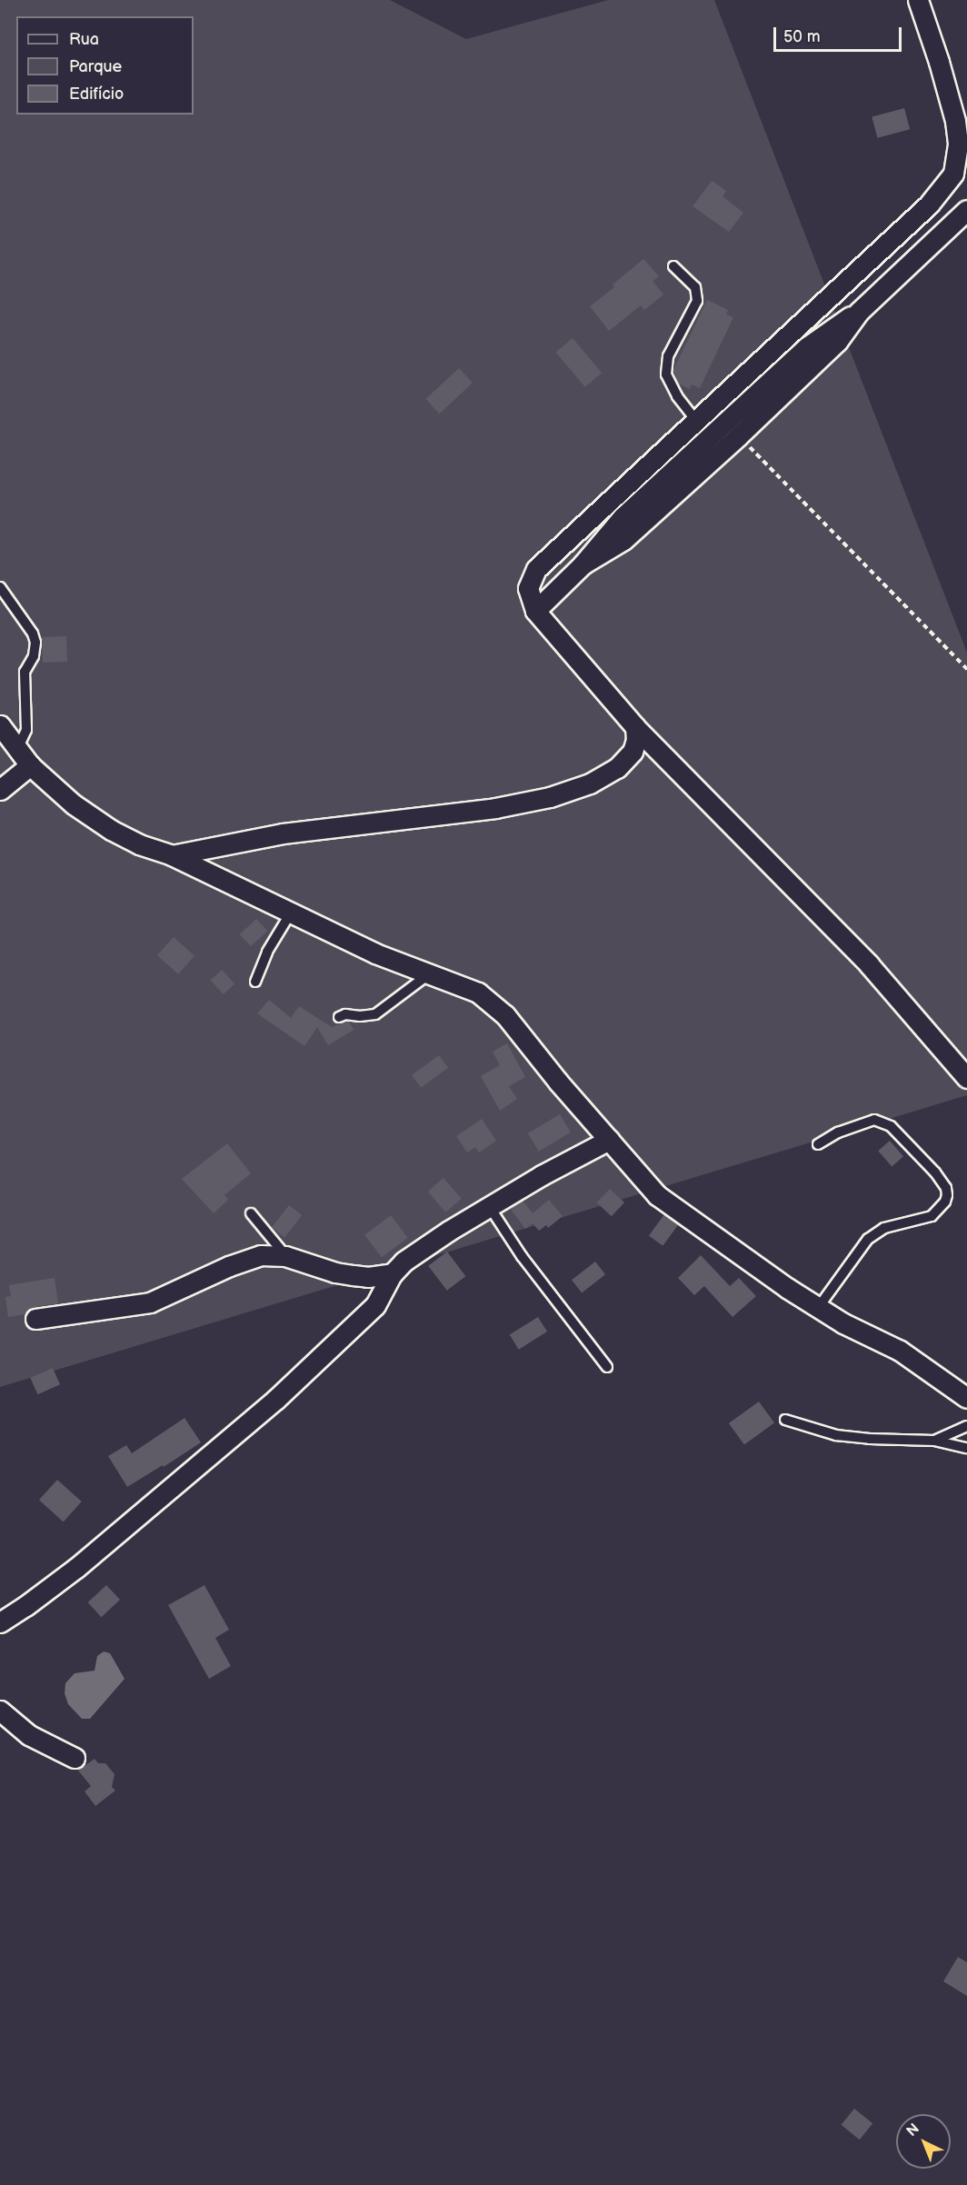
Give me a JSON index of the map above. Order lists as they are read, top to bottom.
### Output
{
  "legend": ["Rua", "Parque", "Edifício"],
  "scale_bar": "50 m",
  "north": "top left"
}
